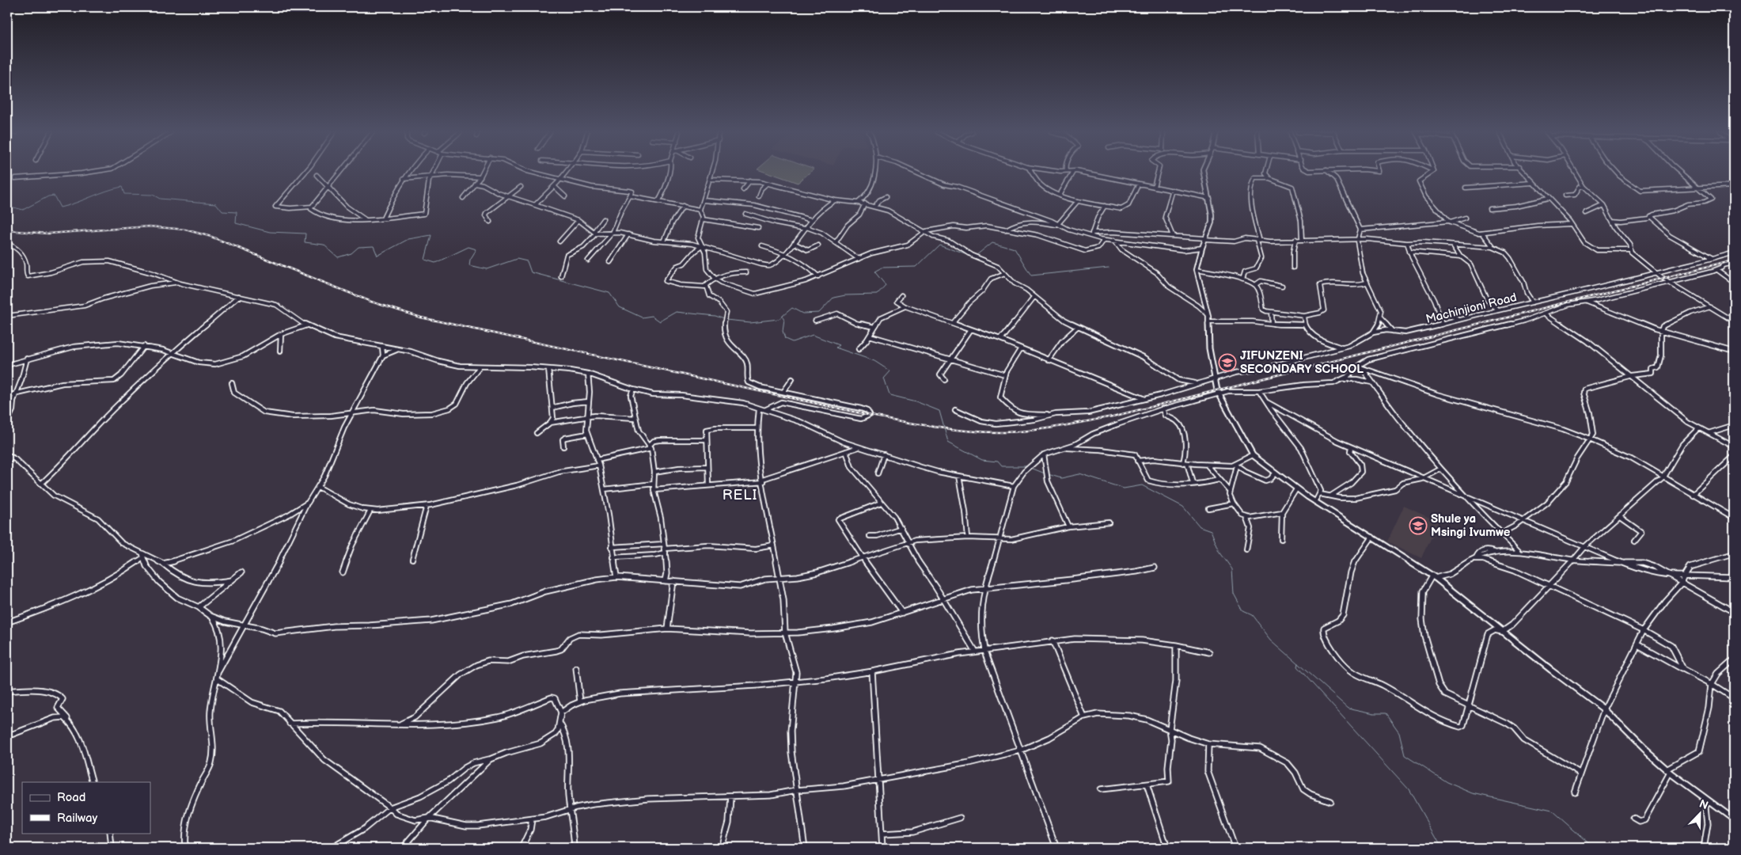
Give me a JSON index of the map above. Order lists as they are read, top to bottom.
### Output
{
  "streets": {
    "street": ["Machinjioni Road"]
  },
  "districts": ["RELI"],
  "places": {
    "school or university": ["JIFUNZENI SECONDARY SCHOOL", "Shule ya Msingi Ivumwe"]
  },
  "legend": ["Road", "Railway"],
  "north": "top right"
}
